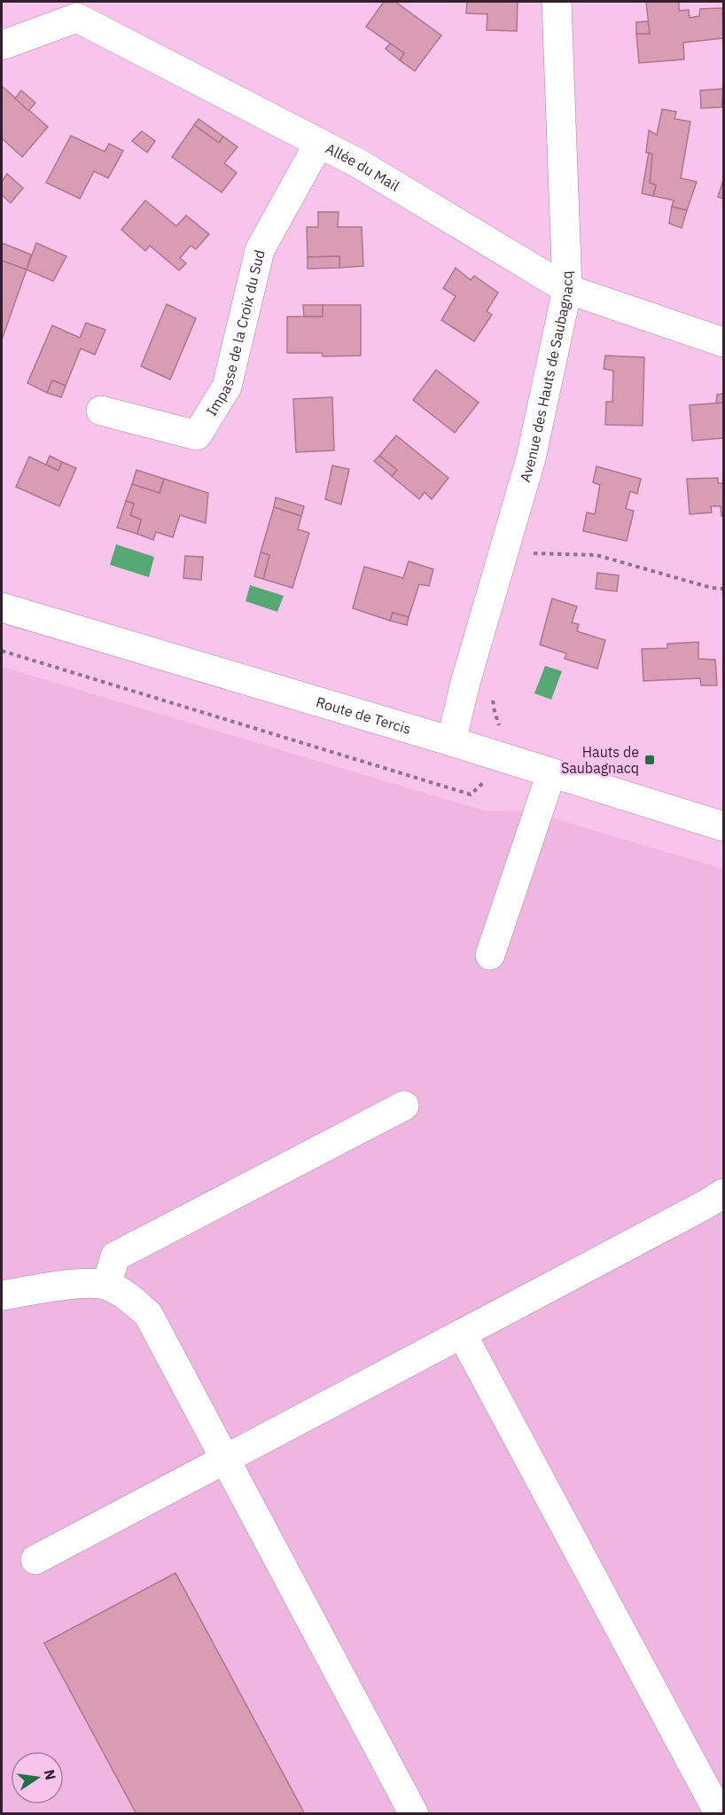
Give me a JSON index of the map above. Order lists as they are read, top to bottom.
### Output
{
  "streets": {
    "street": [
      "Allée du Mail",
      "Impasse de la Croix du Sud",
      "Avenue des Hauts de Saubagnacq",
      "Route de Tercis"
    ]
  },
  "crossings": [
    ["Allée du Mail", "Impasse de la Croix du Sud"],
    ["Allée du Mail", "Avenue des Hauts de Saubagnacq"],
    ["Avenue des Hauts de Saubagnacq", "Route de Tercis"]
  ],
  "places": {
    "transit": ["Hauts de Saubagnacq"]
  },
  "north": "right"
}
